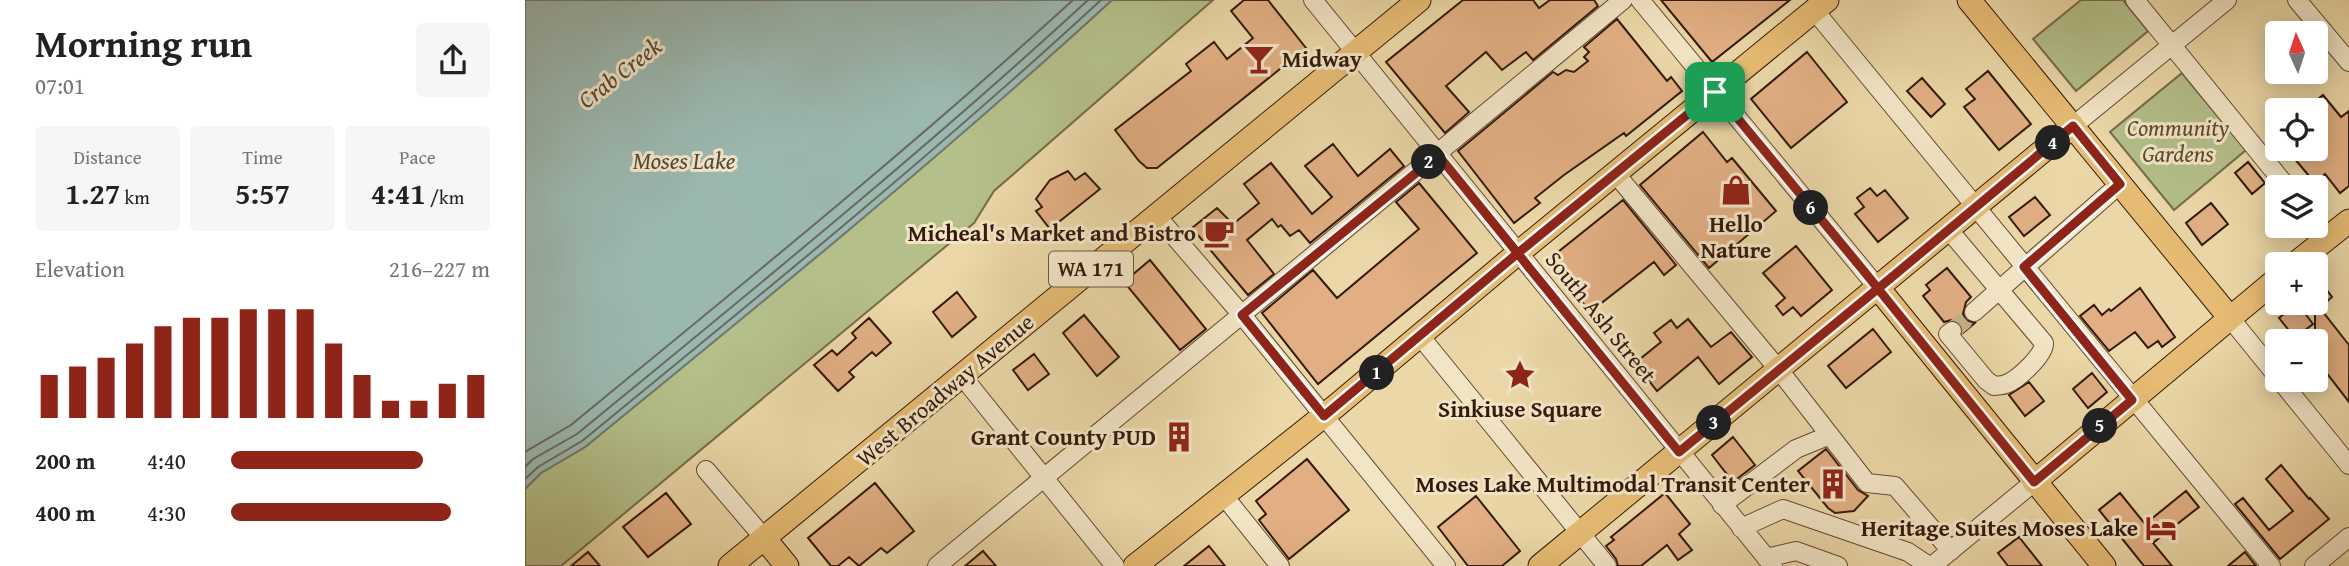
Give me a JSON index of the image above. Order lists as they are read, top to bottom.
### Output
{
  "streets": {
    "main road": ["WA 171", "West Broadway Avenue"],
    "street": ["South Ash Street"]
  },
  "crossings": [
    ["South Ash Street", "West Broadway Avenue"]
  ],
  "water": ["Crab Creek", "Moses Lake"],
  "parks": ["Community Gardens"],
  "places": {
    "bar": ["Midway"],
    "shop": ["Hello Nature"],
    "cafe": ["Micheal's Market and Bistro"],
    "place": ["Sinkiuse Square"],
    "building": ["Grant County PUD", "Moses Lake Multimodal Transit Center"],
    "hotel": ["Heritage Suites Moses Lake"]
  },
  "north": "top",
  "page": {
    "heading": ["Morning run", "07:01"],
    "map_buttons": ["+", "−"],
    "stats": [
      ["Distance", "1.27 km"],
      ["Time", "5:57"],
      ["Pace", "4:41 /km"]
    ],
    "pins": [
      "4",
      "2",
      "6",
      "1",
      "3",
      "5"
    ],
    "chart": ["Elevation", "216–227 m"],
    "list": [
      {
        "name": "200 m",
        "note": "4:40"
      },
      {
        "name": "400 m",
        "note": "4:30"
      }
    ]
  }
}
